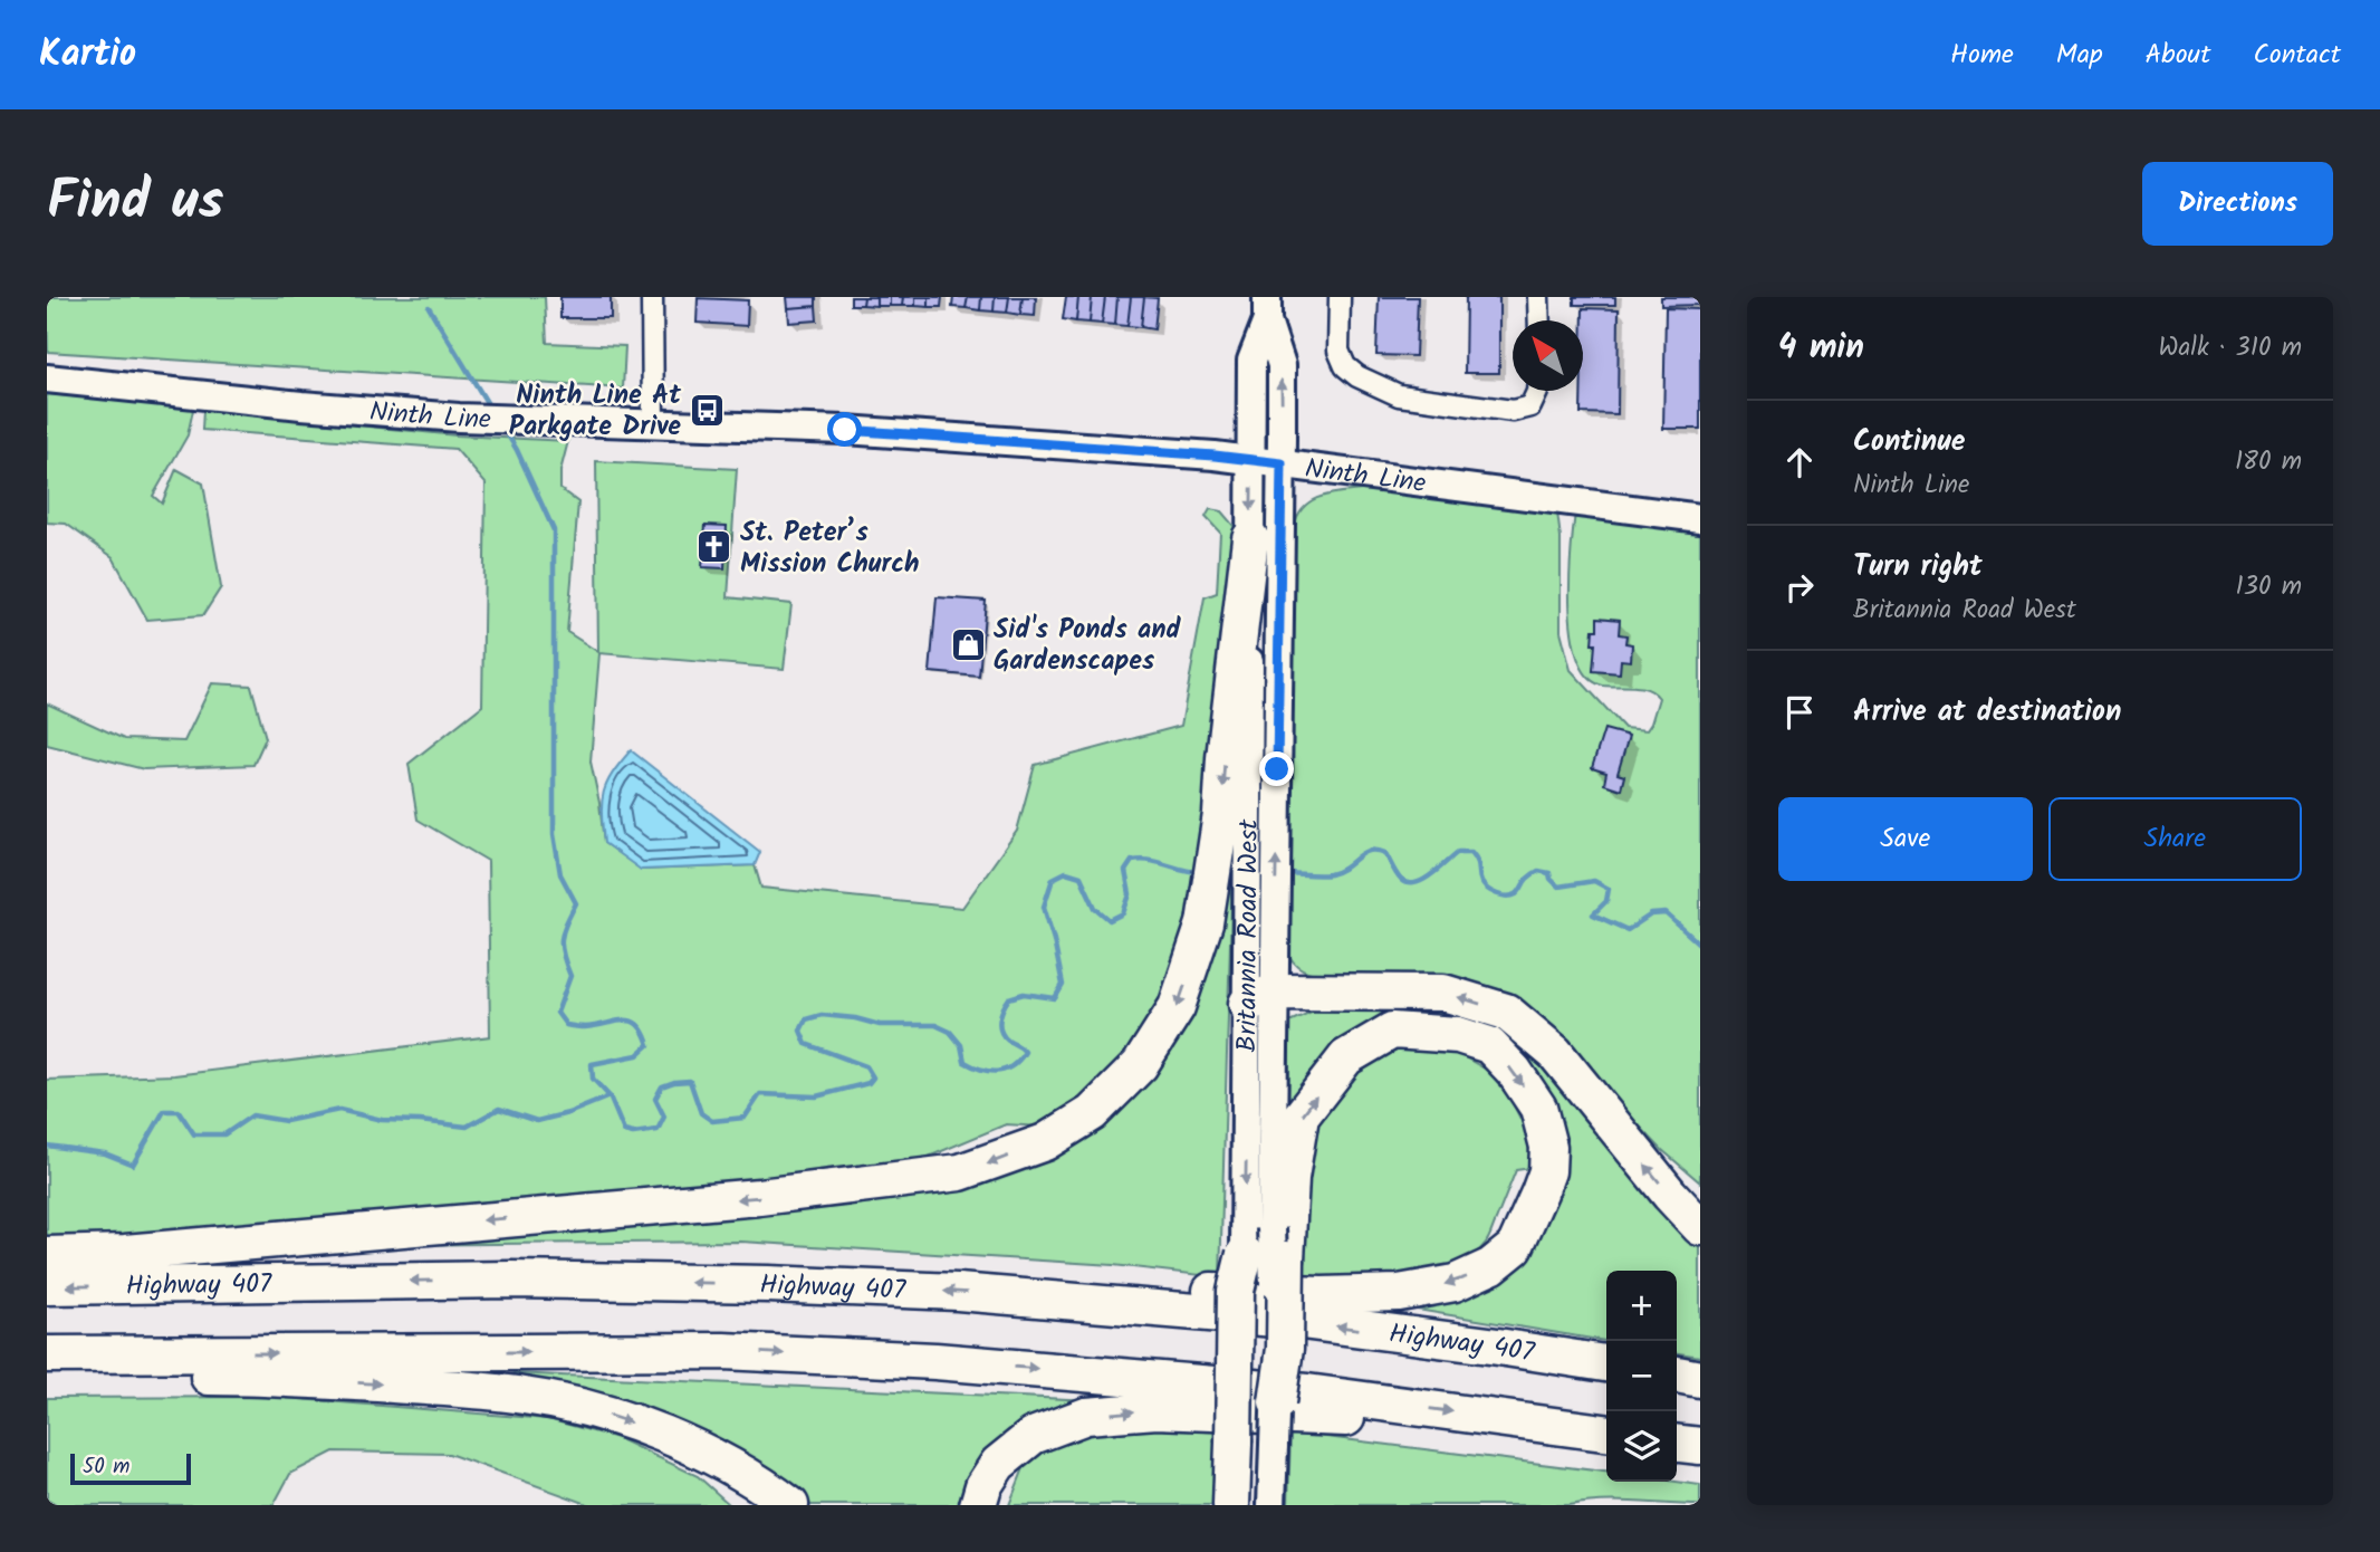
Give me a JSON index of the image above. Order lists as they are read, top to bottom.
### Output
{
  "streets": {
    "highway": ["Highway 407"],
    "main road": ["Ninth Line", "Britannia Road West"]
  },
  "crossings": [
    ["Ninth Line", "Britannia Road West"]
  ],
  "places": {
    "bus stop": ["Ninth Line At Parkgate Drive"],
    "church": ["St. Peter’s Mission Church"],
    "shop": ["Sid's Ponds and Gardenscapes"]
  },
  "scale_bar": "50 m",
  "north": "top left",
  "page": {
    "header": "Kartio",
    "nav": [
      "Home",
      "Map",
      "About",
      "Contact"
    ],
    "title": "Find us",
    "buttons": [
      "Directions",
      ["Save", "Share"]
    ],
    "heading": ["4 min", "Walk · 310 m"],
    "list": [
      ["Continue", "Ninth Line", "180 m"],
      ["Turn right", "Britannia Road West", "130 m"],
      "Arrive at destination"
    ],
    "map_buttons": ["+", "−"],
    "scale": "50 m"
  }
}
